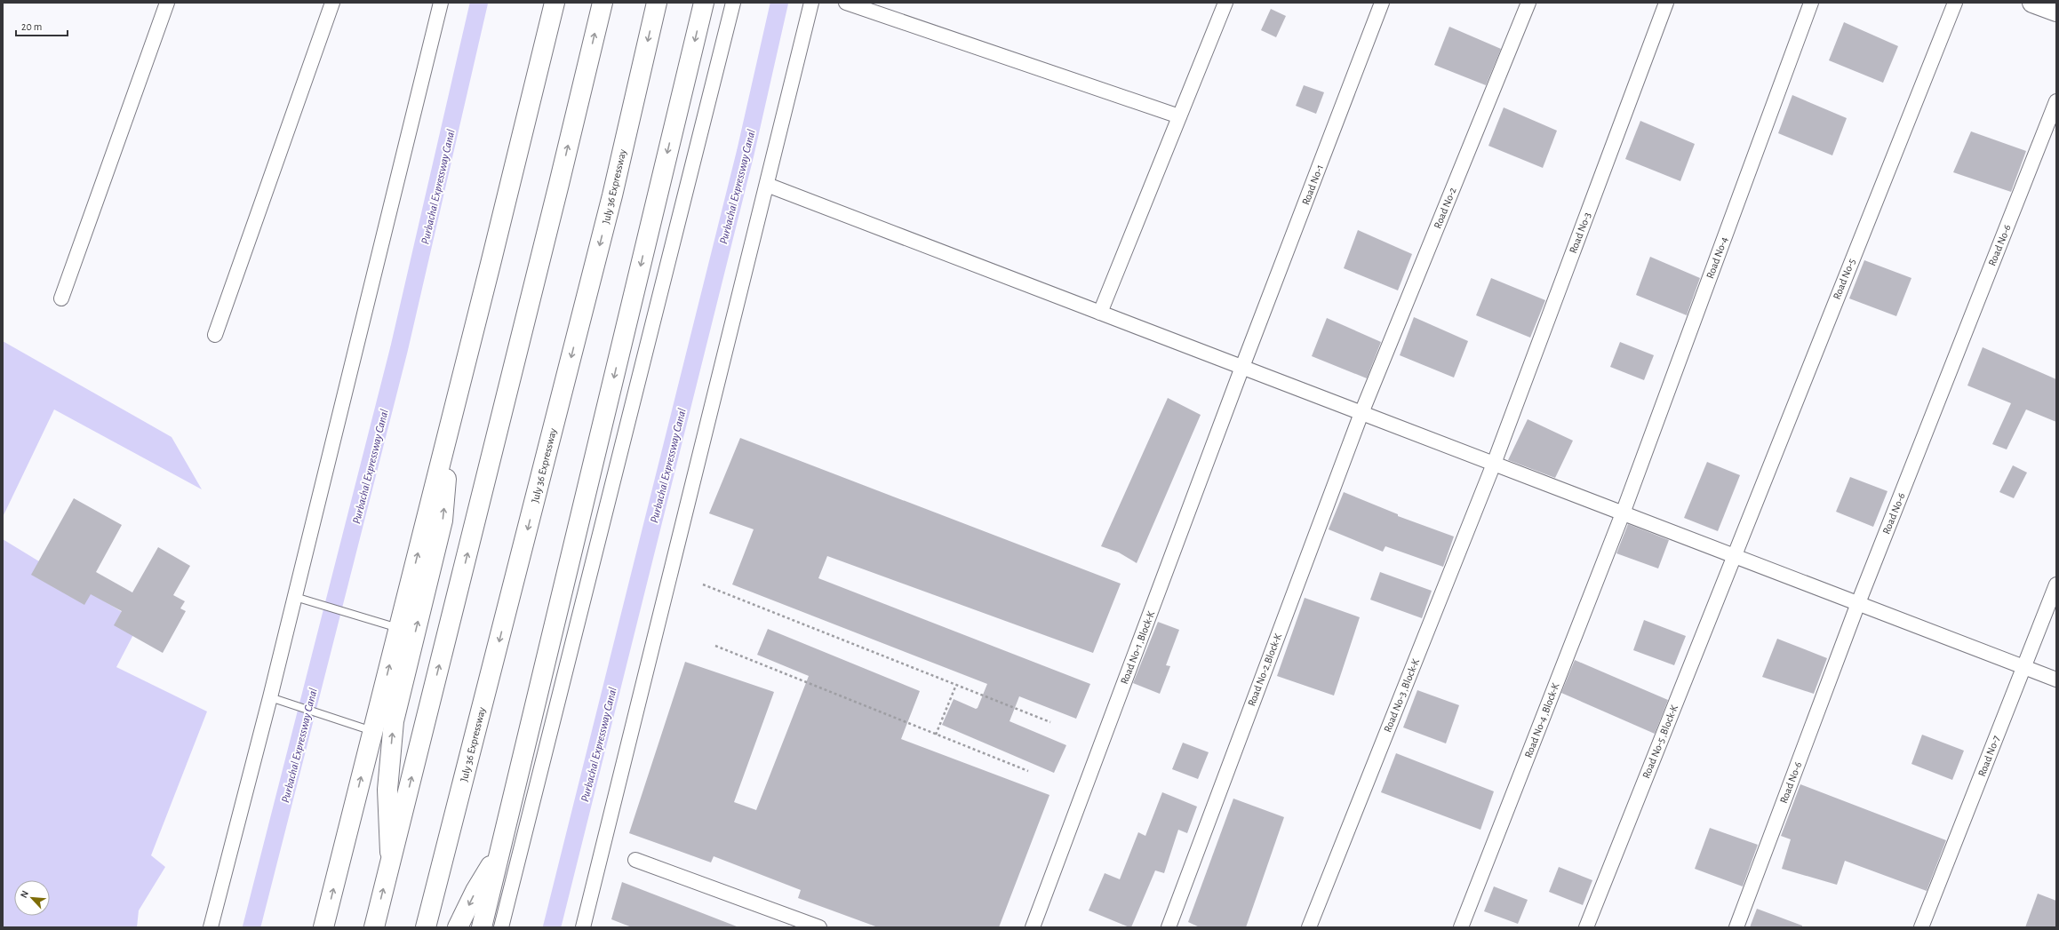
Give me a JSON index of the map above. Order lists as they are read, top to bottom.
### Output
{
  "streets": {
    "main road": ["July 36 Expressway"],
    "street": [
      "Road No-1",
      "Road No-2",
      "Road No-3",
      "Road No-6",
      "Road No-4",
      "Road No-5",
      "Road No-1 ,Block-K",
      "Road No-2,Block-K",
      "Road No-3 ,Block-K",
      "Road No-4 ,Block-K",
      "Road No-5 ,Block-K",
      "Road No-7"
    ]
  },
  "crossings": [
    ["Road No-1", "Road No-1 ,Block-K"],
    ["Road No-2", "Road No-2,Block-K"],
    ["Road No-3", "Road No-3 ,Block-K"],
    ["Road No-4", "Road No-4 ,Block-K"],
    ["Road No-5", "Road No-5 ,Block-K"]
  ],
  "water": ["Purbachal Expressway Canal"],
  "scale_bar": "20 m",
  "north": "top left"
}
